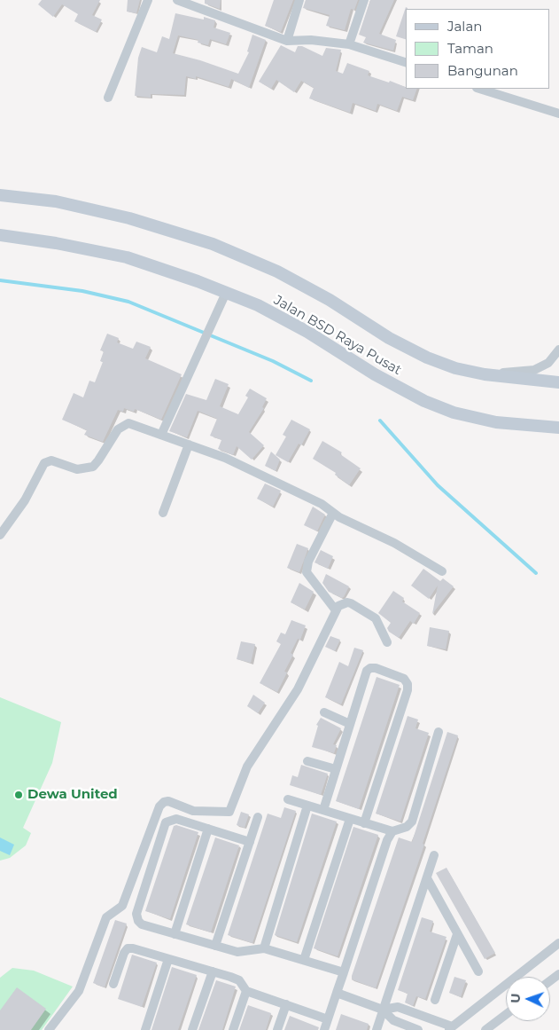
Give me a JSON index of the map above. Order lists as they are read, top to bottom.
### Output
{
  "streets": {
    "main road": ["Jalan BSD Raya Pusat"]
  },
  "places": ["Dewa United"],
  "legend": ["Jalan", "Taman", "Bangunan"],
  "north": "left"
}
